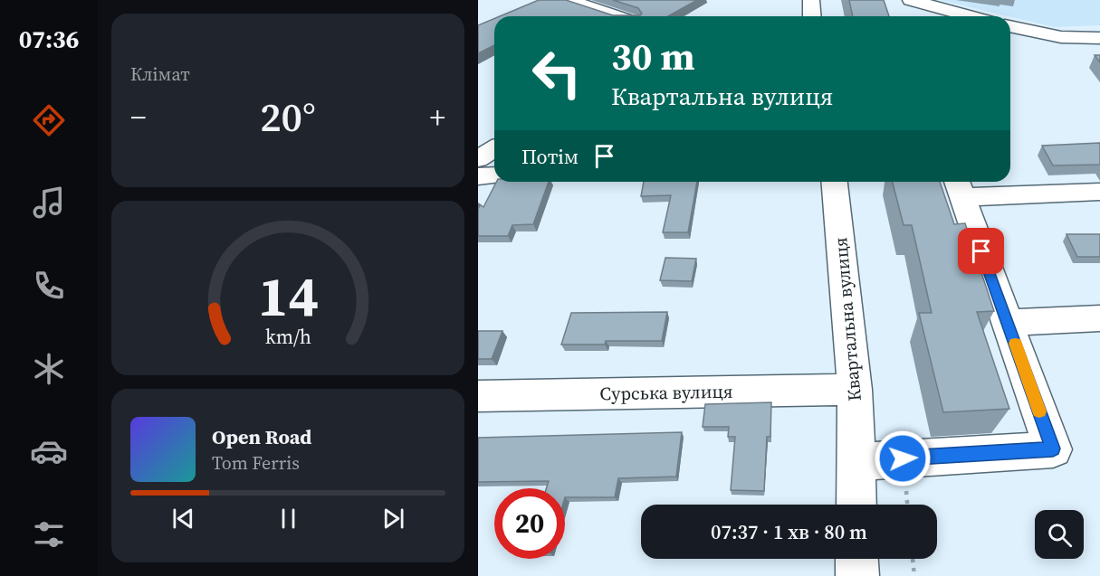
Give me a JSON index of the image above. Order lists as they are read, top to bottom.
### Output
{
  "streets": {
    "street": ["Квартальна вулиця", "Сурська вулиця"]
  },
  "crossings": [
    ["Квартальна вулиця", "Сурська вулиця"]
  ],
  "page": {
    "tabs": "07:36",
    "tile": "Клімат",
    "turn": ["30 m", "Квартальна вулиця"],
    "heat": ["−", "20°", "+"],
    "then": "Потім",
    "song": ["Open Road", "Tom Ferris"],
    "limit": "20",
    "trip": "07:37 · 1 хв · 80 m",
    "gauge": ["14", "km/h"]
  }
}
